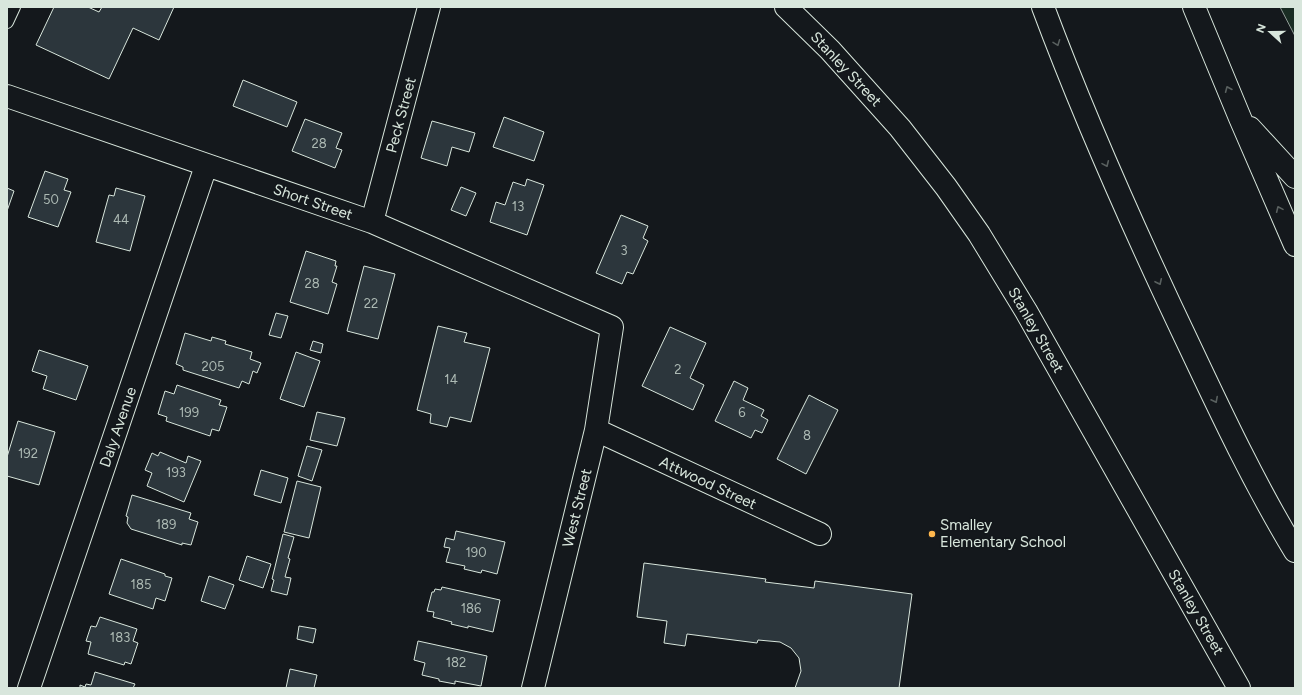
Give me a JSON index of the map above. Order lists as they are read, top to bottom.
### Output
{
  "streets": {
    "main road": [
      "Stanley Street",
      "Peck Street",
      "Short Street",
      "Daly Avenue",
      "Attwood Street",
      "West Street"
    ]
  },
  "crossings": [
    ["Peck Street", "Short Street"],
    ["Short Street", "Daly Avenue"],
    ["Short Street", "West Street"],
    ["Attwood Street", "West Street"]
  ],
  "places": ["Smalley Elementary School"],
  "house_numbers": [
    "28",
    "50",
    "13",
    "44",
    "3",
    "28",
    "22",
    "205",
    "2",
    "14",
    "199",
    "6",
    "8",
    "192",
    "193",
    "189",
    "190",
    "185",
    "186",
    "183",
    "182"
  ],
  "north": "left"
}
